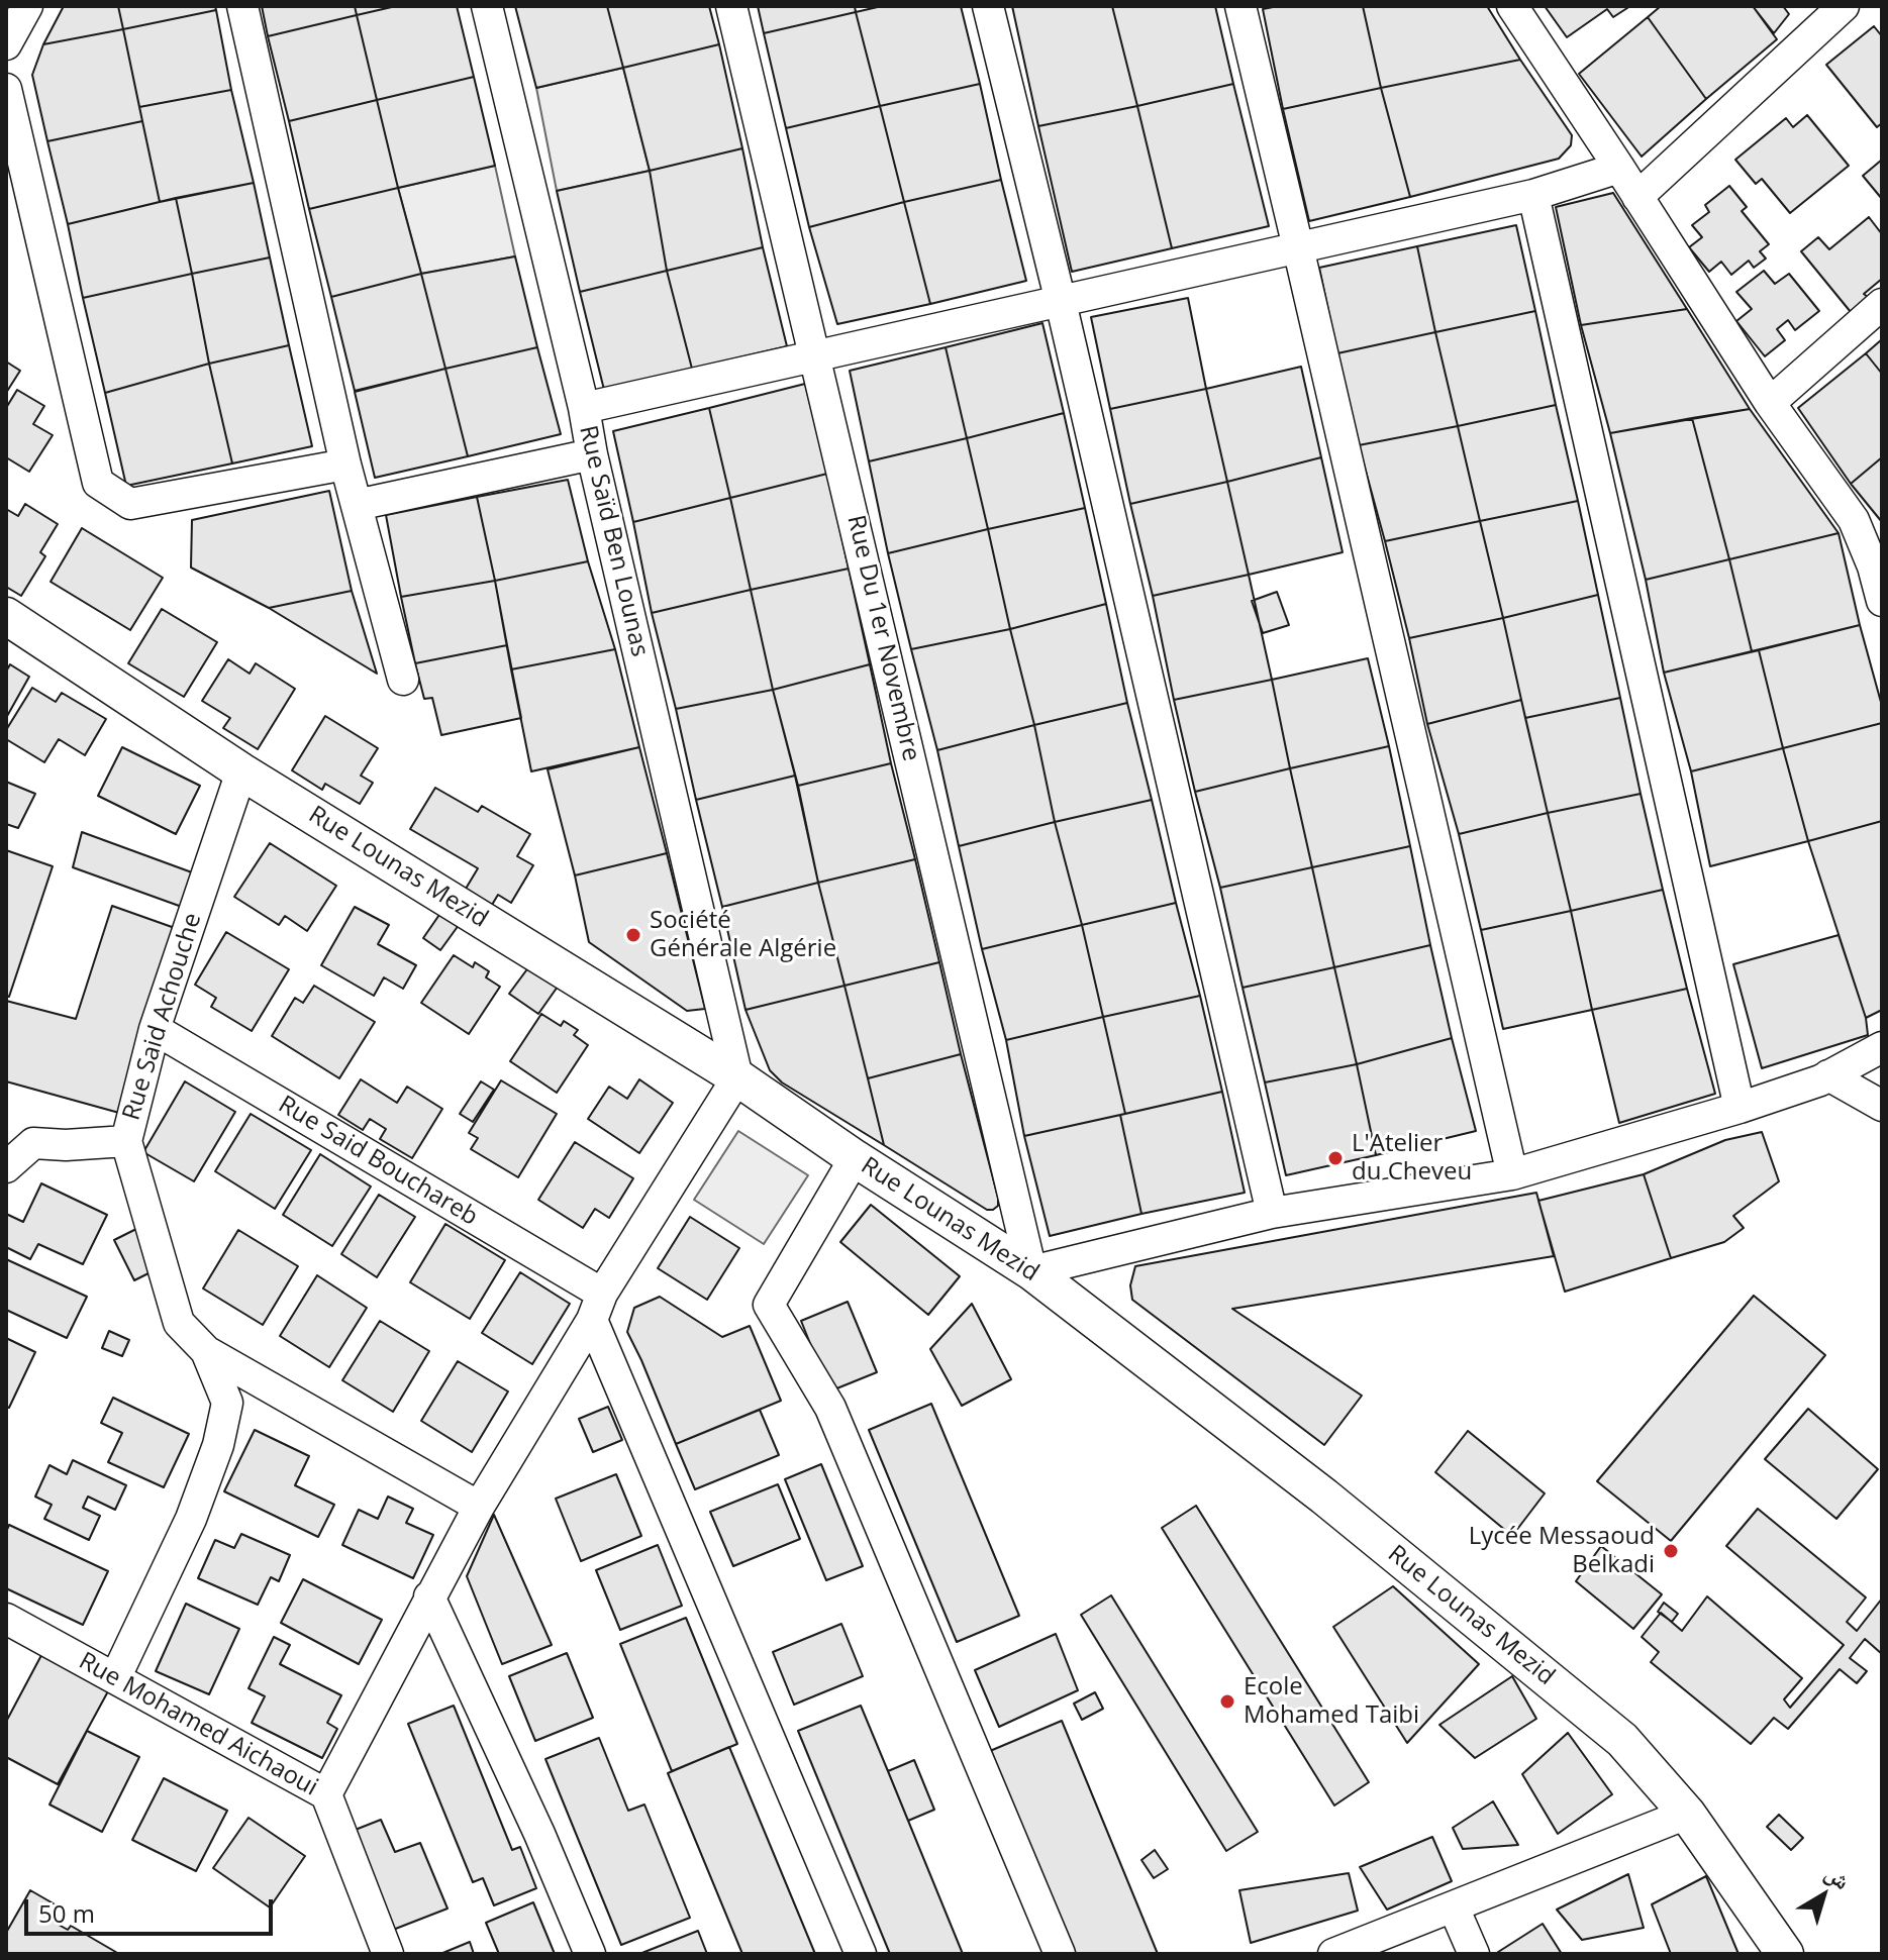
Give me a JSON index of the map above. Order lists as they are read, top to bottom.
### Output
{
  "streets": {
    "street": [
      "Rue Saïd Ben Lounas",
      "Rue Du 1er Novembre",
      "Rue Lounas Mezid",
      "Rue Said Achouche",
      "Rue Said Bouchareb",
      "Rue Mohamed Aichaoui"
    ]
  },
  "crossings": [
    ["Rue Saïd Ben Lounas", "Rue Lounas Mezid"],
    ["Rue Du 1er Novembre", "Rue Lounas Mezid"],
    ["Rue Lounas Mezid", "Rue Said Achouche"],
    ["Rue Said Achouche", "Rue Said Bouchareb"]
  ],
  "places": [
    "Société Générale Algérie",
    "L'Atelier du Cheveu",
    "Lycée Messaoud Belkadi",
    "Ecole Mohamed Taibi"
  ],
  "scale_bar": "50 m",
  "north": "top right"
}
